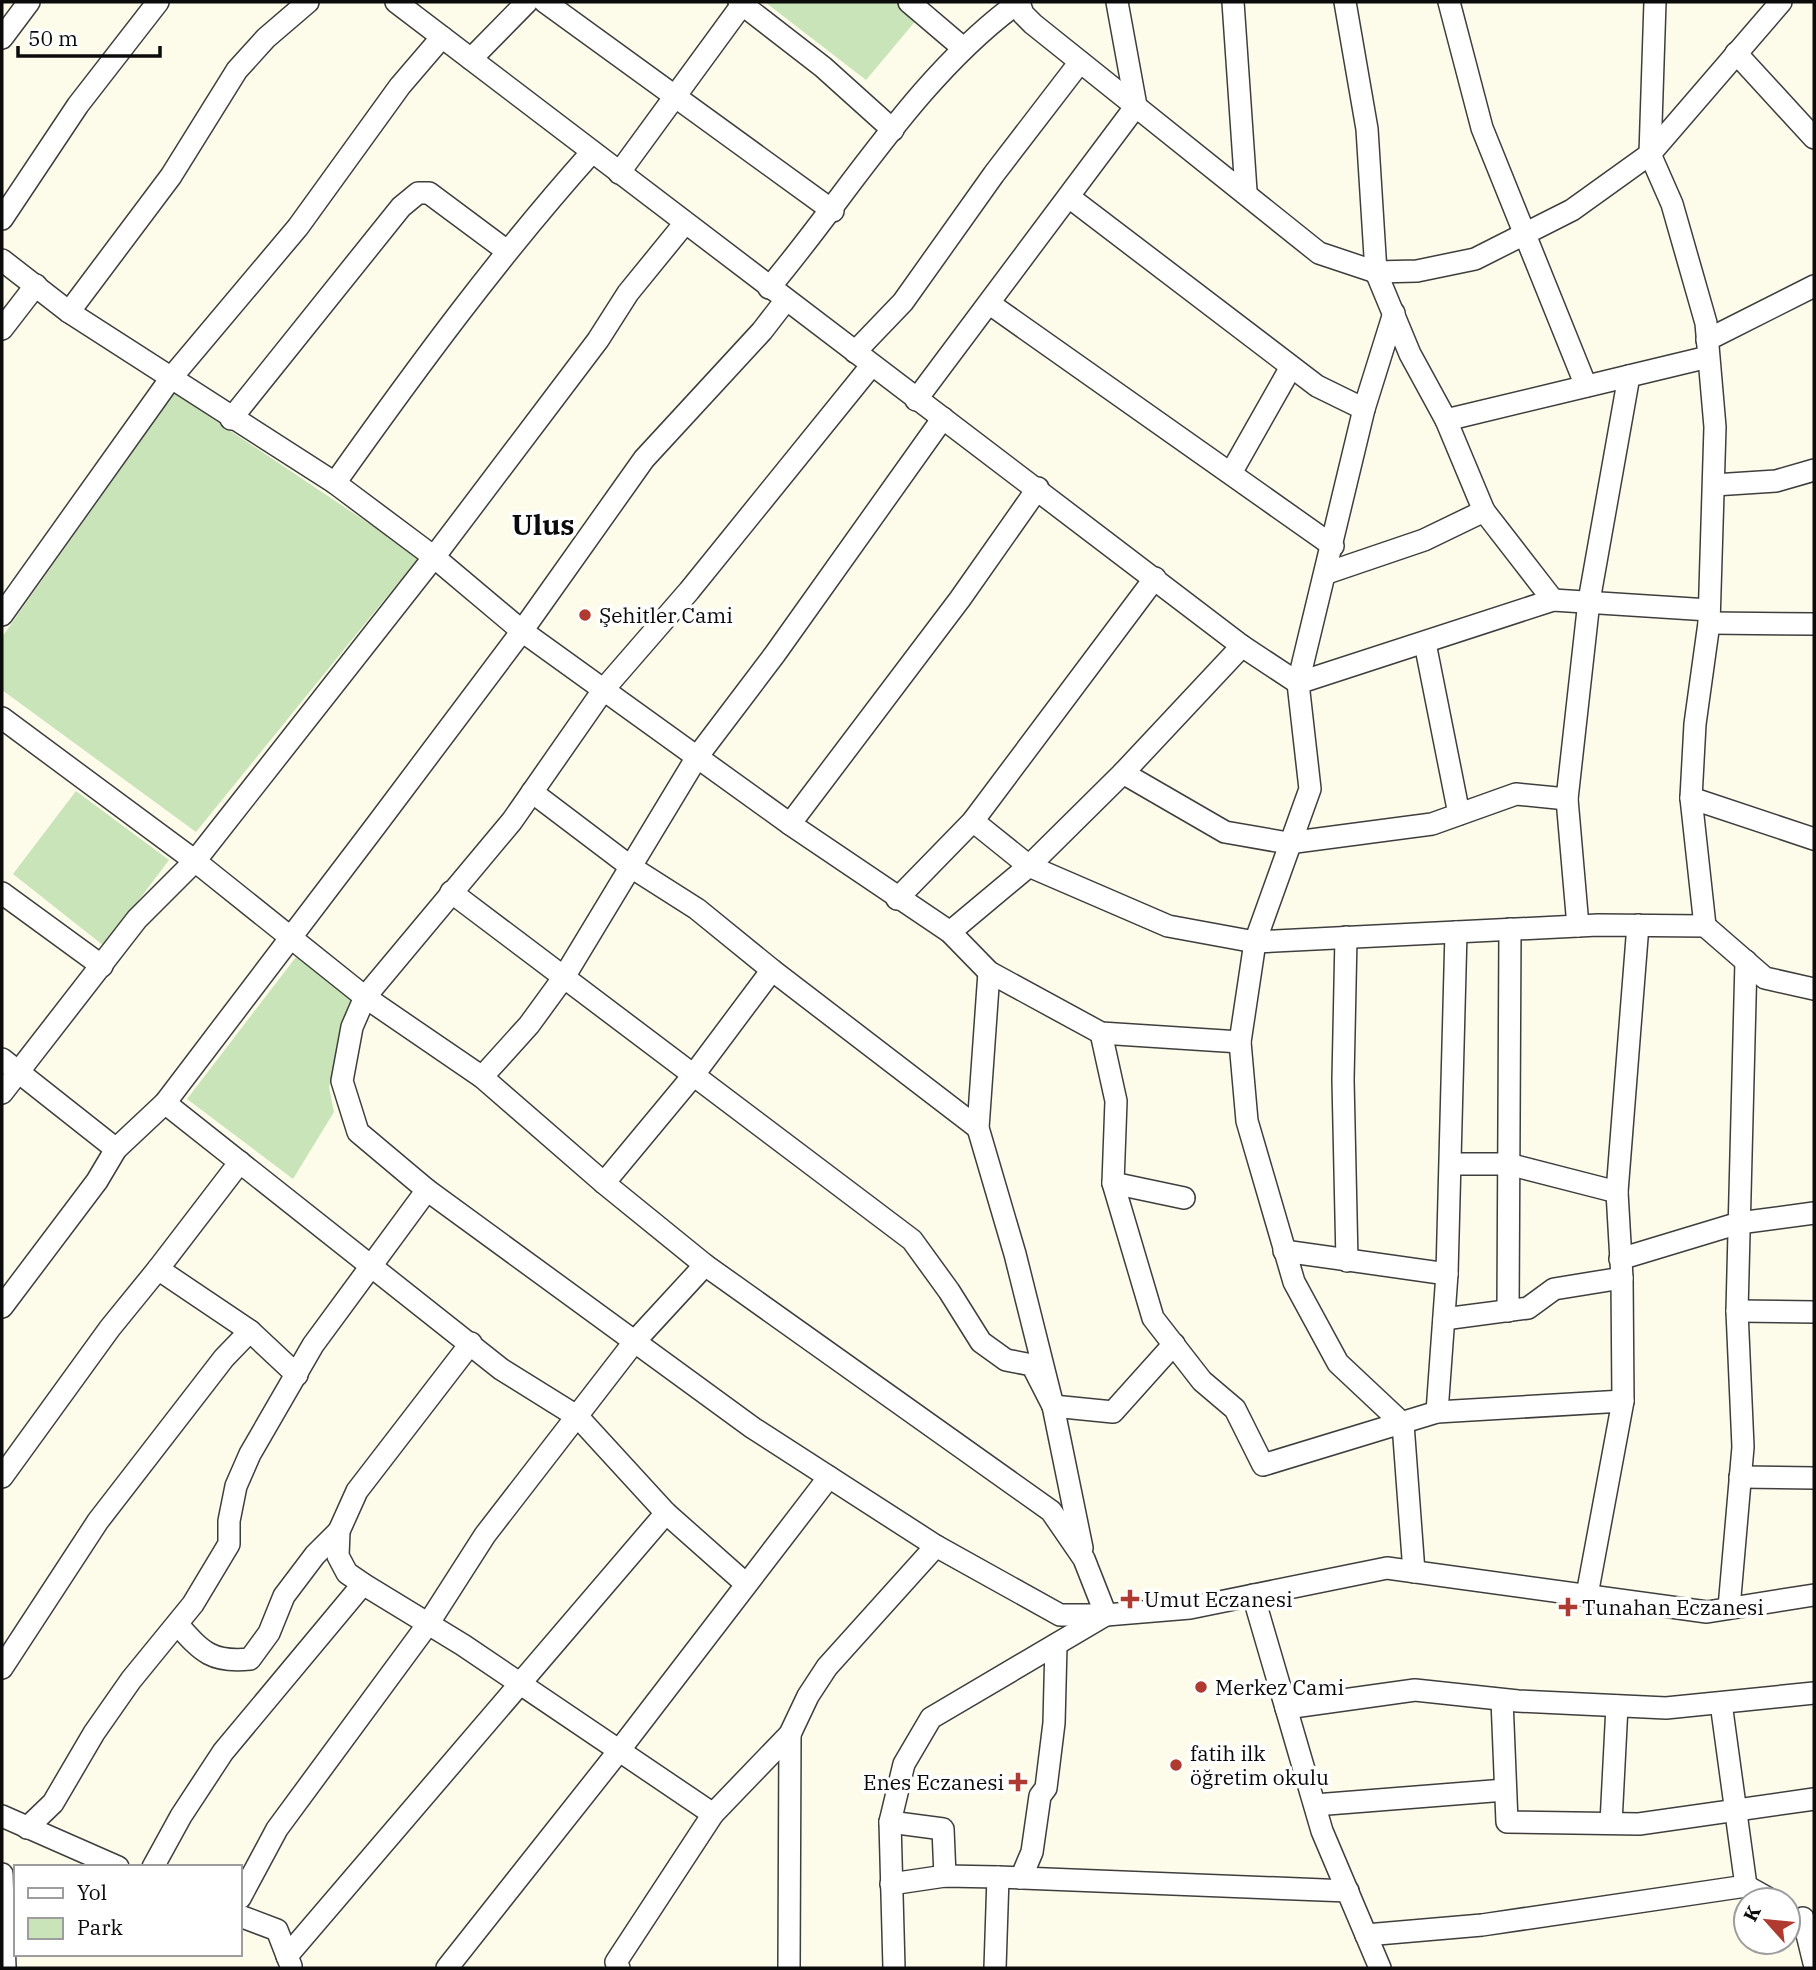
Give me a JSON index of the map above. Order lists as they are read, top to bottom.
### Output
{
  "districts": ["Ulus"],
  "places": {
    "other": ["Şehitler Cami", "Merkez Cami", "fatih ilk öğretim okulu"],
    "health": ["Umut Eczanesi", "Tunahan Eczanesi", "Enes Eczanesi"]
  },
  "legend": ["Yol", "Park"],
  "scale_bar": "50 m",
  "north": "top left"
}
